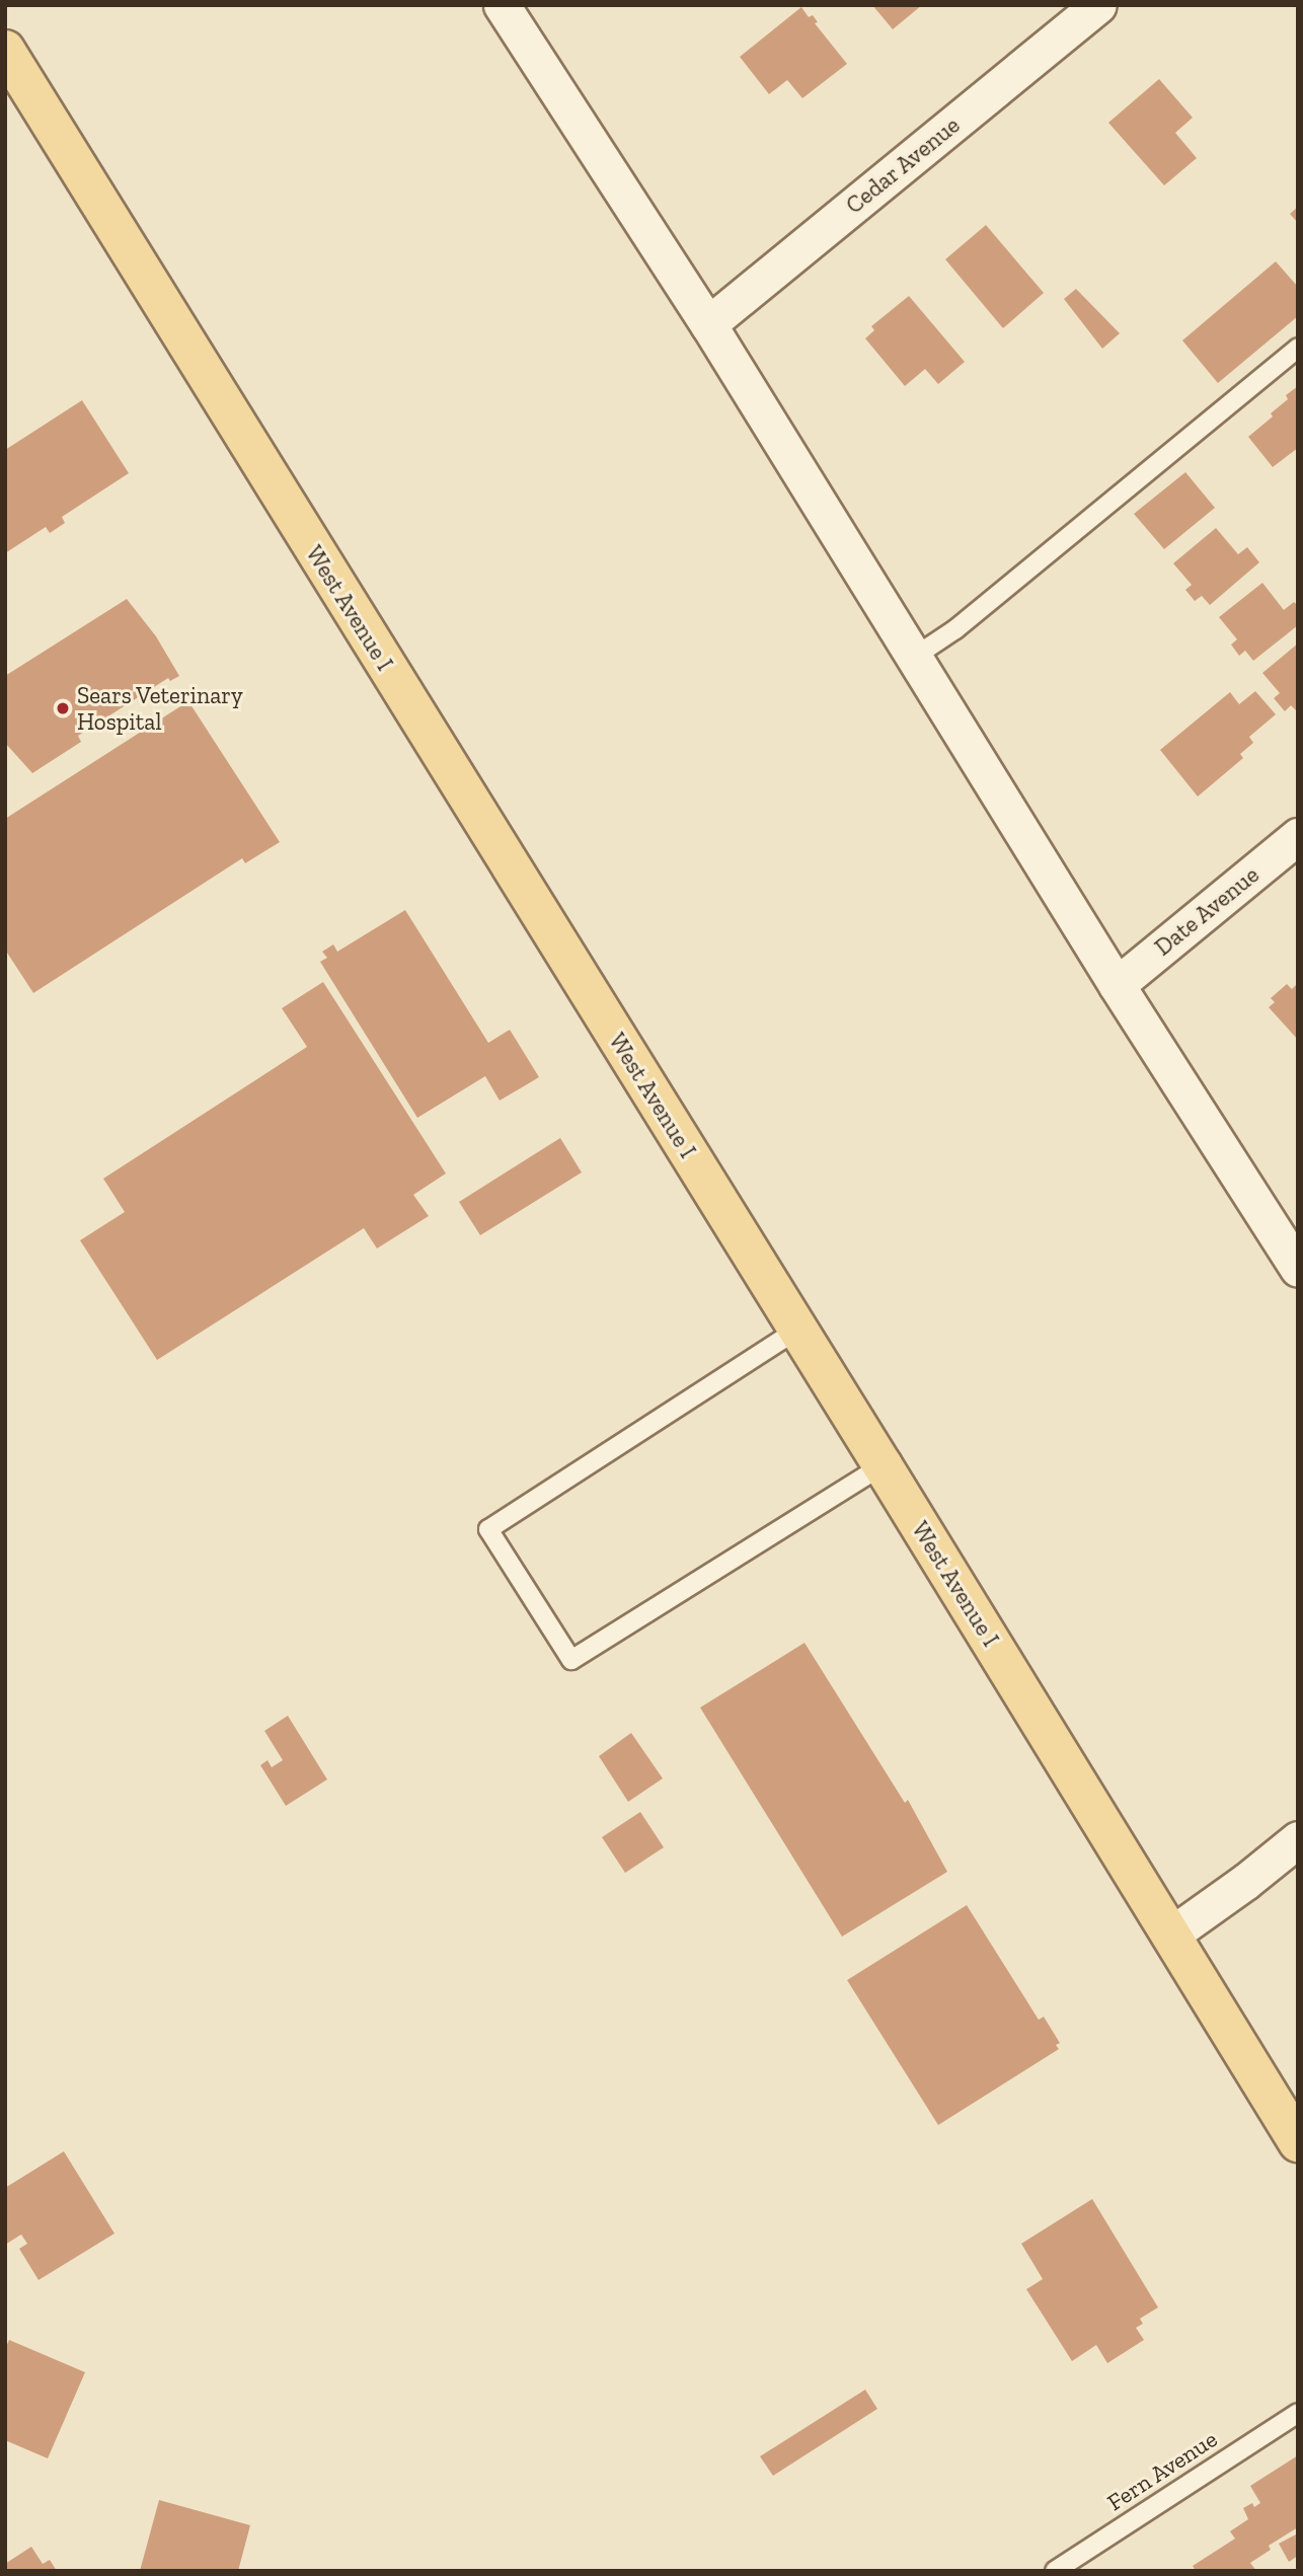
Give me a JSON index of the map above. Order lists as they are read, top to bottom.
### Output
{
  "streets": {
    "main road": ["West Avenue I"],
    "street": ["Cedar Avenue", "Date Avenue"],
    "lane": ["Fern Avenue"]
  },
  "places": ["Sears Veterinary Hospital"]
}
